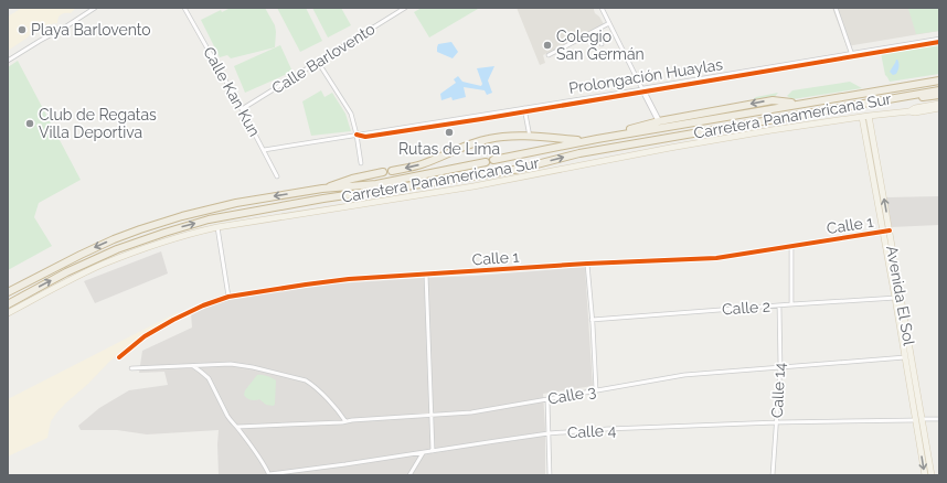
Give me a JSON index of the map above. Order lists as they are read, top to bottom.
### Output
{
  "streets": {
    "highway": ["Carretera Panamericana Sur"],
    "main road": ["Avenida El Sol"],
    "street": [
      "Calle Barlovento",
      "Prolongación Huaylas",
      "Calle Kan Kun",
      "Calle 1",
      "Calle 2",
      "Calle 14",
      "Calle 3",
      "Calle 4"
    ]
  },
  "crossings": [
    ["Calle Barlovento", "Calle Kan Kun"],
    ["Prolongación Huaylas", "Calle Kan Kun"],
    ["Calle 1", "Avenida El Sol"],
    ["Avenida El Sol", "Calle 2"],
    ["Avenida El Sol", "Calle 3"],
    ["Avenida El Sol", "Calle 4"],
    ["Calle 2", "Calle 14"],
    ["Calle 14", "Calle 3"],
    ["Calle 14", "Calle 4"]
  ],
  "places": [
    "Playa Barlovento",
    "Colegio San Germán",
    "Club de Regatas Villa Deportiva",
    "Rutas de Lima"
  ]
}
